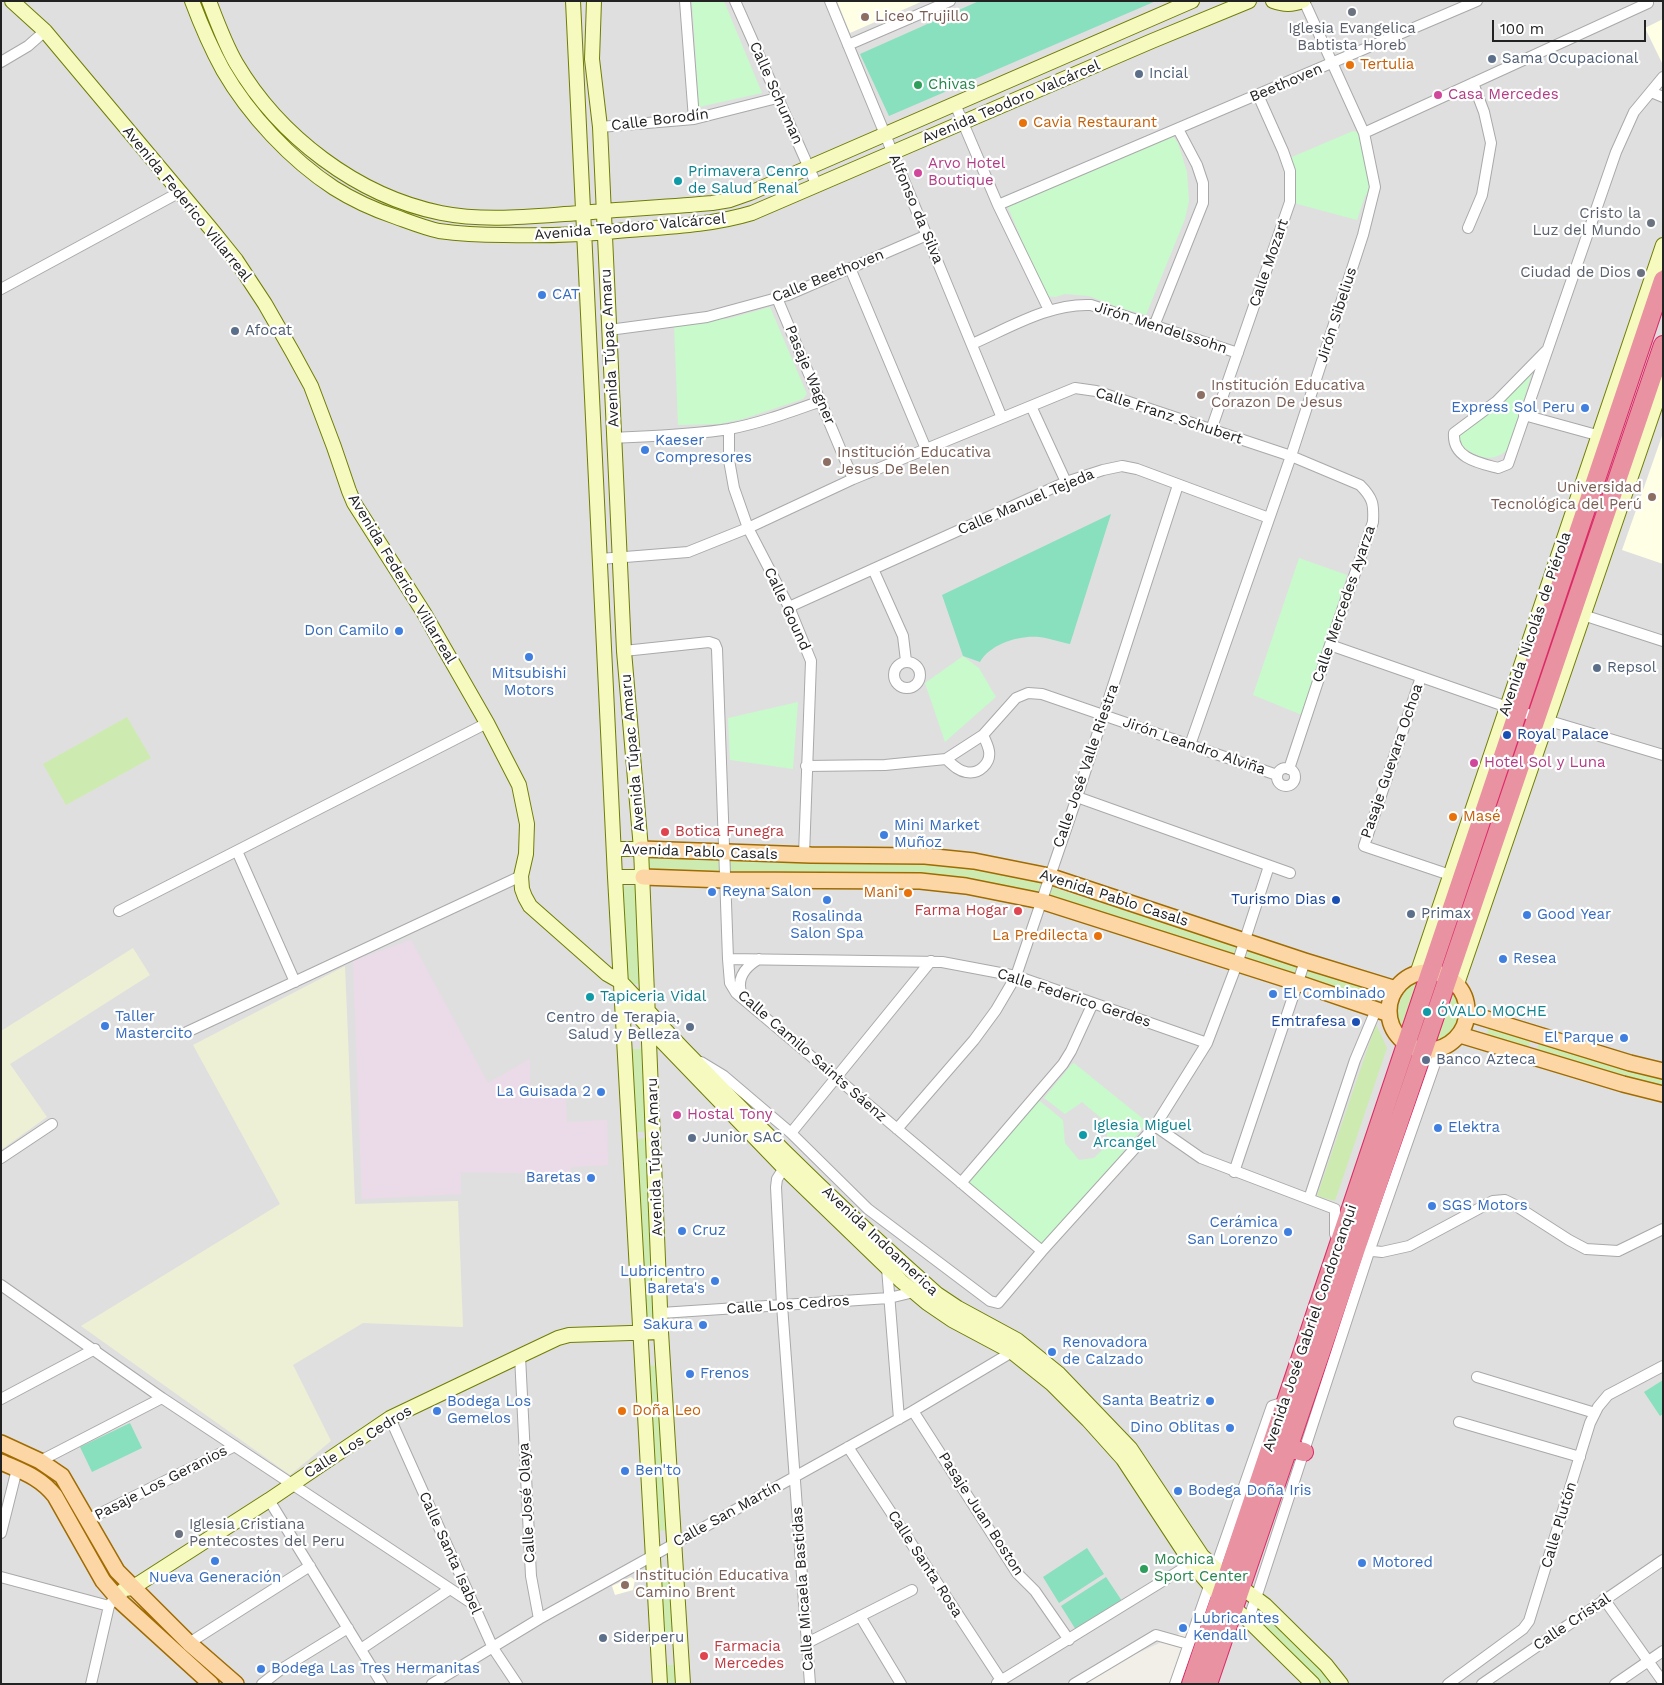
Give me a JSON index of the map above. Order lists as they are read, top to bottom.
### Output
{
  "streets": {
    "highway": ["Avenida Nicolás de Piérola", "Avenida José Gabriel Condorcanqui"],
    "main road": [
      "Avenida Teodoro Valcárcel",
      "Avenida Federico Villarreal",
      "Avenida Túpac Amaru",
      "Avenida Pablo Casals",
      "Avenida Indoamerica",
      "Calle Los Cedros"
    ],
    "street": [
      "Beethoven",
      "Calle Schuman",
      "Calle Borodín",
      "Alfonso da Silva",
      "Calle Mozart",
      "Calle Beethoven",
      "Jirón Sibelius",
      "Jirón Mendelssohn",
      "Pasaje Wagner",
      "Calle Franz Schubert",
      "Calle Manuel Tejeda",
      "Calle Mercedes Ayarza",
      "Calle Gound",
      "Jirón Leandro Alviña",
      "Pasaje Guevara Ochoa",
      "Calle José Valle Riestra",
      "Calle Federico Gerdes",
      "Calle Camilo Saints Sáenz",
      "Pasaje Los Geranios",
      "Calle José Olaya",
      "Calle San Martín",
      "Pasaje Juan Boston",
      "Calle Plutón",
      "Calle Santa Isabel",
      "Calle Santa Rosa",
      "Calle Micaela Bastidas",
      "Calle Cristal"
    ]
  },
  "crossings": [
    ["Beethoven", "Calle Mozart"],
    ["Beethoven", "Jirón Sibelius"],
    ["Calle Schuman", "Avenida Teodoro Valcárcel"],
    ["Calle Schuman", "Calle Borodín"],
    ["Avenida Teodoro Valcárcel", "Alfonso da Silva"],
    ["Avenida Teodoro Valcárcel", "Avenida Túpac Amaru"],
    ["Calle Borodín", "Avenida Túpac Amaru"],
    ["Avenida Federico Villarreal", "Avenida Túpac Amaru"],
    ["Avenida Federico Villarreal", "Avenida Indoamerica"],
    ["Alfonso da Silva", "Calle Beethoven"],
    ["Alfonso da Silva", "Jirón Mendelssohn"],
    ["Alfonso da Silva", "Calle Franz Schubert"],
    ["Calle Mozart", "Jirón Mendelssohn"],
    ["Calle Mozart", "Calle Franz Schubert"],
    ["Calle Beethoven", "Avenida Túpac Amaru"],
    ["Calle Beethoven", "Pasaje Wagner"],
    ["Jirón Sibelius", "Calle Franz Schubert"],
    ["Jirón Sibelius", "Calle Manuel Tejeda"],
    ["Jirón Sibelius", "Calle Mercedes Ayarza"],
    ["Jirón Sibelius", "Jirón Leandro Alviña"],
    ["Avenida Túpac Amaru", "Calle Franz Schubert"],
    ["Avenida Túpac Amaru", "Avenida Pablo Casals"],
    ["Avenida Túpac Amaru", "Calle Camilo Saints Sáenz"],
    ["Avenida Túpac Amaru", "Avenida Indoamerica"],
    ["Avenida Túpac Amaru", "Calle Los Cedros"],
    ["Avenida Túpac Amaru", "Calle San Martín"],
    ["Pasaje Wagner", "Calle Franz Schubert"],
    ["Calle Franz Schubert", "Calle Mercedes Ayarza"],
    ["Calle Franz Schubert", "Calle Gound"],
    ["Calle Manuel Tejeda", "Calle Gound"],
    ["Calle Manuel Tejeda", "Calle José Valle Riestra"],
    ["Calle Mercedes Ayarza", "Jirón Leandro Alviña"],
    ["Calle Gound", "Jirón Leandro Alviña"],
    ["Calle Gound", "Avenida Pablo Casals"],
    ["Avenida Nicolás de Piérola", "Pasaje Guevara Ochoa"],
    ["Avenida Nicolás de Piérola", "Avenida José Gabriel Condorcanqui"],
    ["Jirón Leandro Alviña", "Calle José Valle Riestra"],
    ["Calle José Valle Riestra", "Avenida Pablo Casals"],
    ["Calle José Valle Riestra", "Calle Federico Gerdes"],
    ["Calle José Valle Riestra", "Calle Camilo Saints Sáenz"],
    ["Avenida Pablo Casals", "Calle Camilo Saints Sáenz"],
    ["Calle Federico Gerdes", "Calle Camilo Saints Sáenz"],
    ["Avenida Indoamerica", "Calle Los Cedros"],
    ["Avenida Indoamerica", "Avenida José Gabriel Condorcanqui"],
    ["Avenida Indoamerica", "Calle San Martín"],
    ["Avenida Indoamerica", "Calle Micaela Bastidas"],
    ["Calle Los Cedros", "Calle José Olaya"],
    ["Calle Los Cedros", "Calle Santa Isabel"],
    ["Calle Los Cedros", "Calle Micaela Bastidas"],
    ["Calle José Olaya", "Calle San Martín"],
    ["Calle San Martín", "Pasaje Juan Boston"],
    ["Calle San Martín", "Calle Santa Isabel"],
    ["Calle San Martín", "Calle Santa Rosa"],
    ["Calle San Martín", "Calle Micaela Bastidas"]
  ],
  "places": [
    "Iglesia Evangelica Babtista Horeb",
    "Liceo Trujillo",
    "Sama Ocupacional",
    "Tertulia",
    "Incial",
    "Chivas",
    "Casa Mercedes",
    "Cavia Restaurant",
    "Arvo Hotel Boutique",
    "Primavera Cenro de Salud Renal",
    "Cristo la Luz del Mundo",
    "Ciudad de Dios",
    "CAT",
    "Afocat",
    "Institución Educativa Corazon De Jesus",
    "Express Sol Peru",
    "Kaeser Compresores",
    "Institución Educativa Jesus De Belen",
    "Universidad Tecnológica del Perú",
    "Don Camilo",
    "Mitsubishi Motors",
    "Repsol",
    "Royal Palace",
    "Hotel Sol y Luna",
    "Masé",
    "Botica Funegra",
    "Mini Market Muñoz",
    "Reyna Salon",
    "Mani",
    "Rosalinda Salon Spa",
    "Turismo Dias",
    "Farma Hogar",
    "Primax",
    "Good Year",
    "La Predilecta",
    "Resea",
    "El Combinado",
    "Tapiceria Vidal",
    "ÓVALO MOCHE",
    "Emtrafesa",
    "Taller Mastercito",
    "Centro de Terapia, Salud y Belleza",
    "El Parque",
    "Banco Azteca",
    "La Guisada 2",
    "Hostal Tony",
    "Elektra",
    "Iglesia Miguel Arcangel",
    "Junior SAC",
    "Baretas",
    "SGS Motors",
    "Cruz",
    "Cerámica San Lorenzo",
    "Lubricentro Bareta's",
    "Sakura",
    "Renovadora de Calzado",
    "Frenos",
    "Santa Beatriz",
    "Bodega Los Gemelos",
    "Doña Leo",
    "Dino Oblitas",
    "Ben'to",
    "Bodega Doña Iris",
    "Iglesia Cristiana Pentecostes del Peru",
    "Nueva Generación",
    "Motored",
    "Mochica Sport Center",
    "Institución Educativa Camino Brent",
    "Lubricantes Kendall",
    "Siderperu",
    "Farmacia Mercedes",
    "Bodega Las Tres Hermanitas"
  ],
  "scale_bar": "100 m"
}
